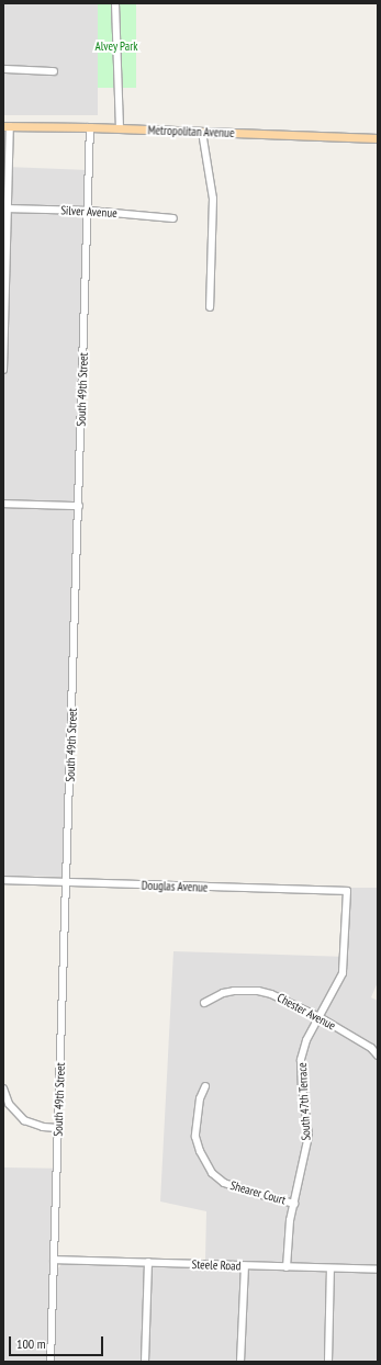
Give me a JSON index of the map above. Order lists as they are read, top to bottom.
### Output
{
  "streets": {
    "main road": ["Metropolitan Avenue"],
    "street": [
      "Silver Avenue",
      "South 49th Street",
      "Douglas Avenue",
      "Chester Avenue",
      "South 47th Terrace",
      "Shearer Court",
      "Steele Road"
    ]
  },
  "crossings": [
    ["Metropolitan Avenue", "South 49th Street"],
    ["Silver Avenue", "South 49th Street"],
    ["South 49th Street", "Douglas Avenue"],
    ["South 49th Street", "Steele Road"],
    ["Douglas Avenue", "South 47th Terrace"],
    ["Chester Avenue", "South 47th Terrace"],
    ["South 47th Terrace", "Shearer Court"],
    ["South 47th Terrace", "Steele Road"]
  ],
  "parks": ["Alvey Park"],
  "scale_bar": "100 m"
}
